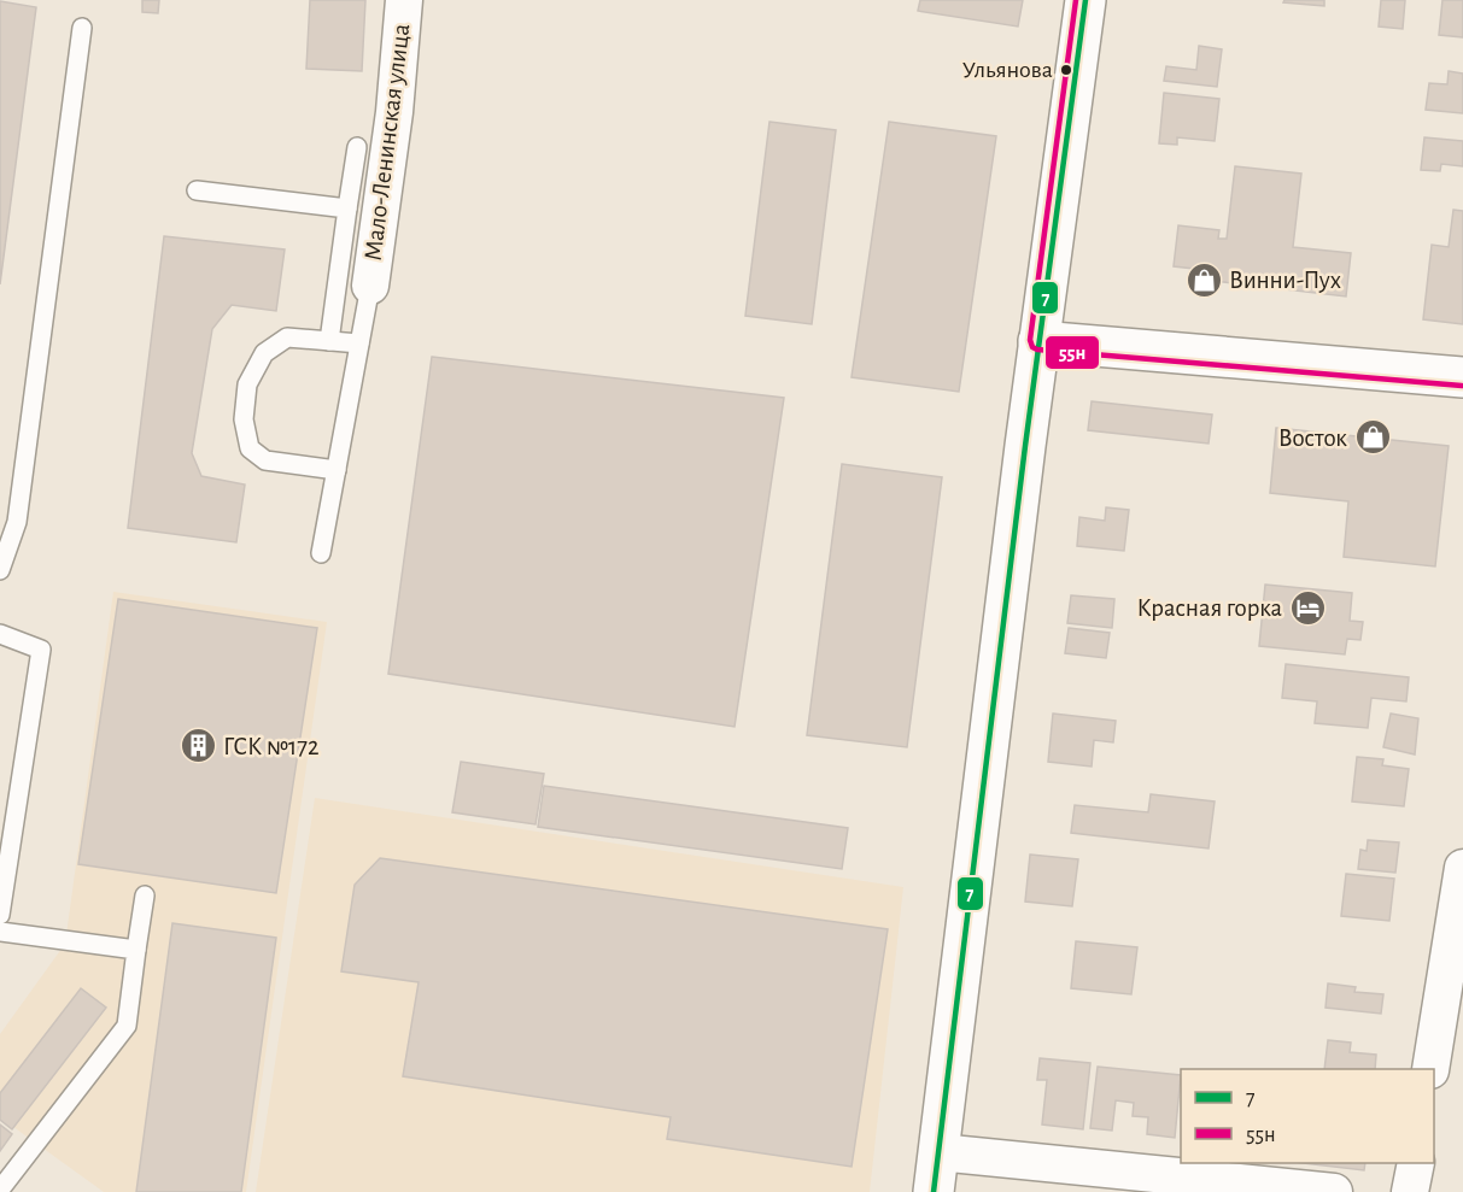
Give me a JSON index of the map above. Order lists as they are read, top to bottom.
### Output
{
  "streets": {
    "street": ["Мало-Ленинская улица"]
  },
  "places": {
    "other": ["Ульянова"],
    "shop": ["Винни-Пух", "Восток"],
    "hotel": ["Красная горка"],
    "building": ["ГСК №172"]
  },
  "lines": ["transit line 7", "transit line 55н"],
  "legend": ["7", "55н"]
}
